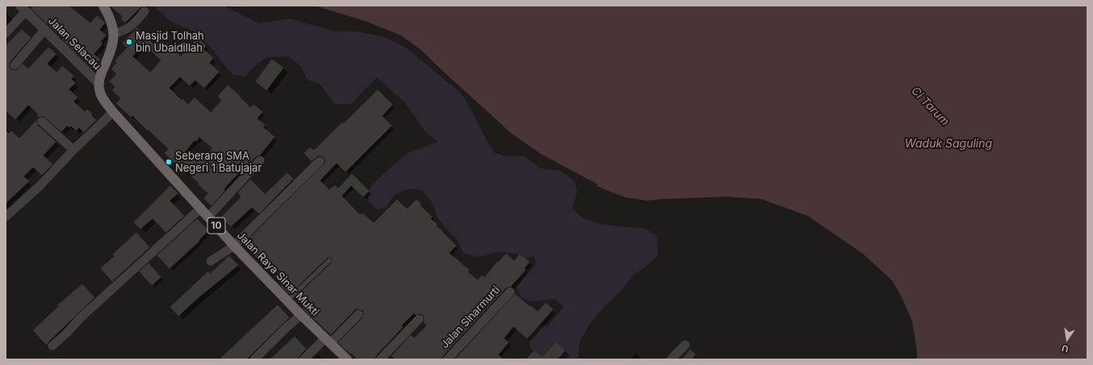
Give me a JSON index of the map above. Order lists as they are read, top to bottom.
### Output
{
  "streets": {
    "highway": ["10", "Jalan Raya Sinar Mukti"],
    "street": ["Jalan Selacau", "Jalan Sinarmurti"]
  },
  "crossings": [
    ["Jalan Selacau", "10"],
    ["Jalan Selacau", "Jalan Raya Sinar Mukti"],
    ["10", "Jalan Raya Sinar Mukti"]
  ],
  "water": ["Ci Tarum", "Waduk Saguling"],
  "places": ["Masjid Tolhah bin Ubaidillah", "Seberang SMA Negeri 1 Batujajar"],
  "north": "bottom"
}
